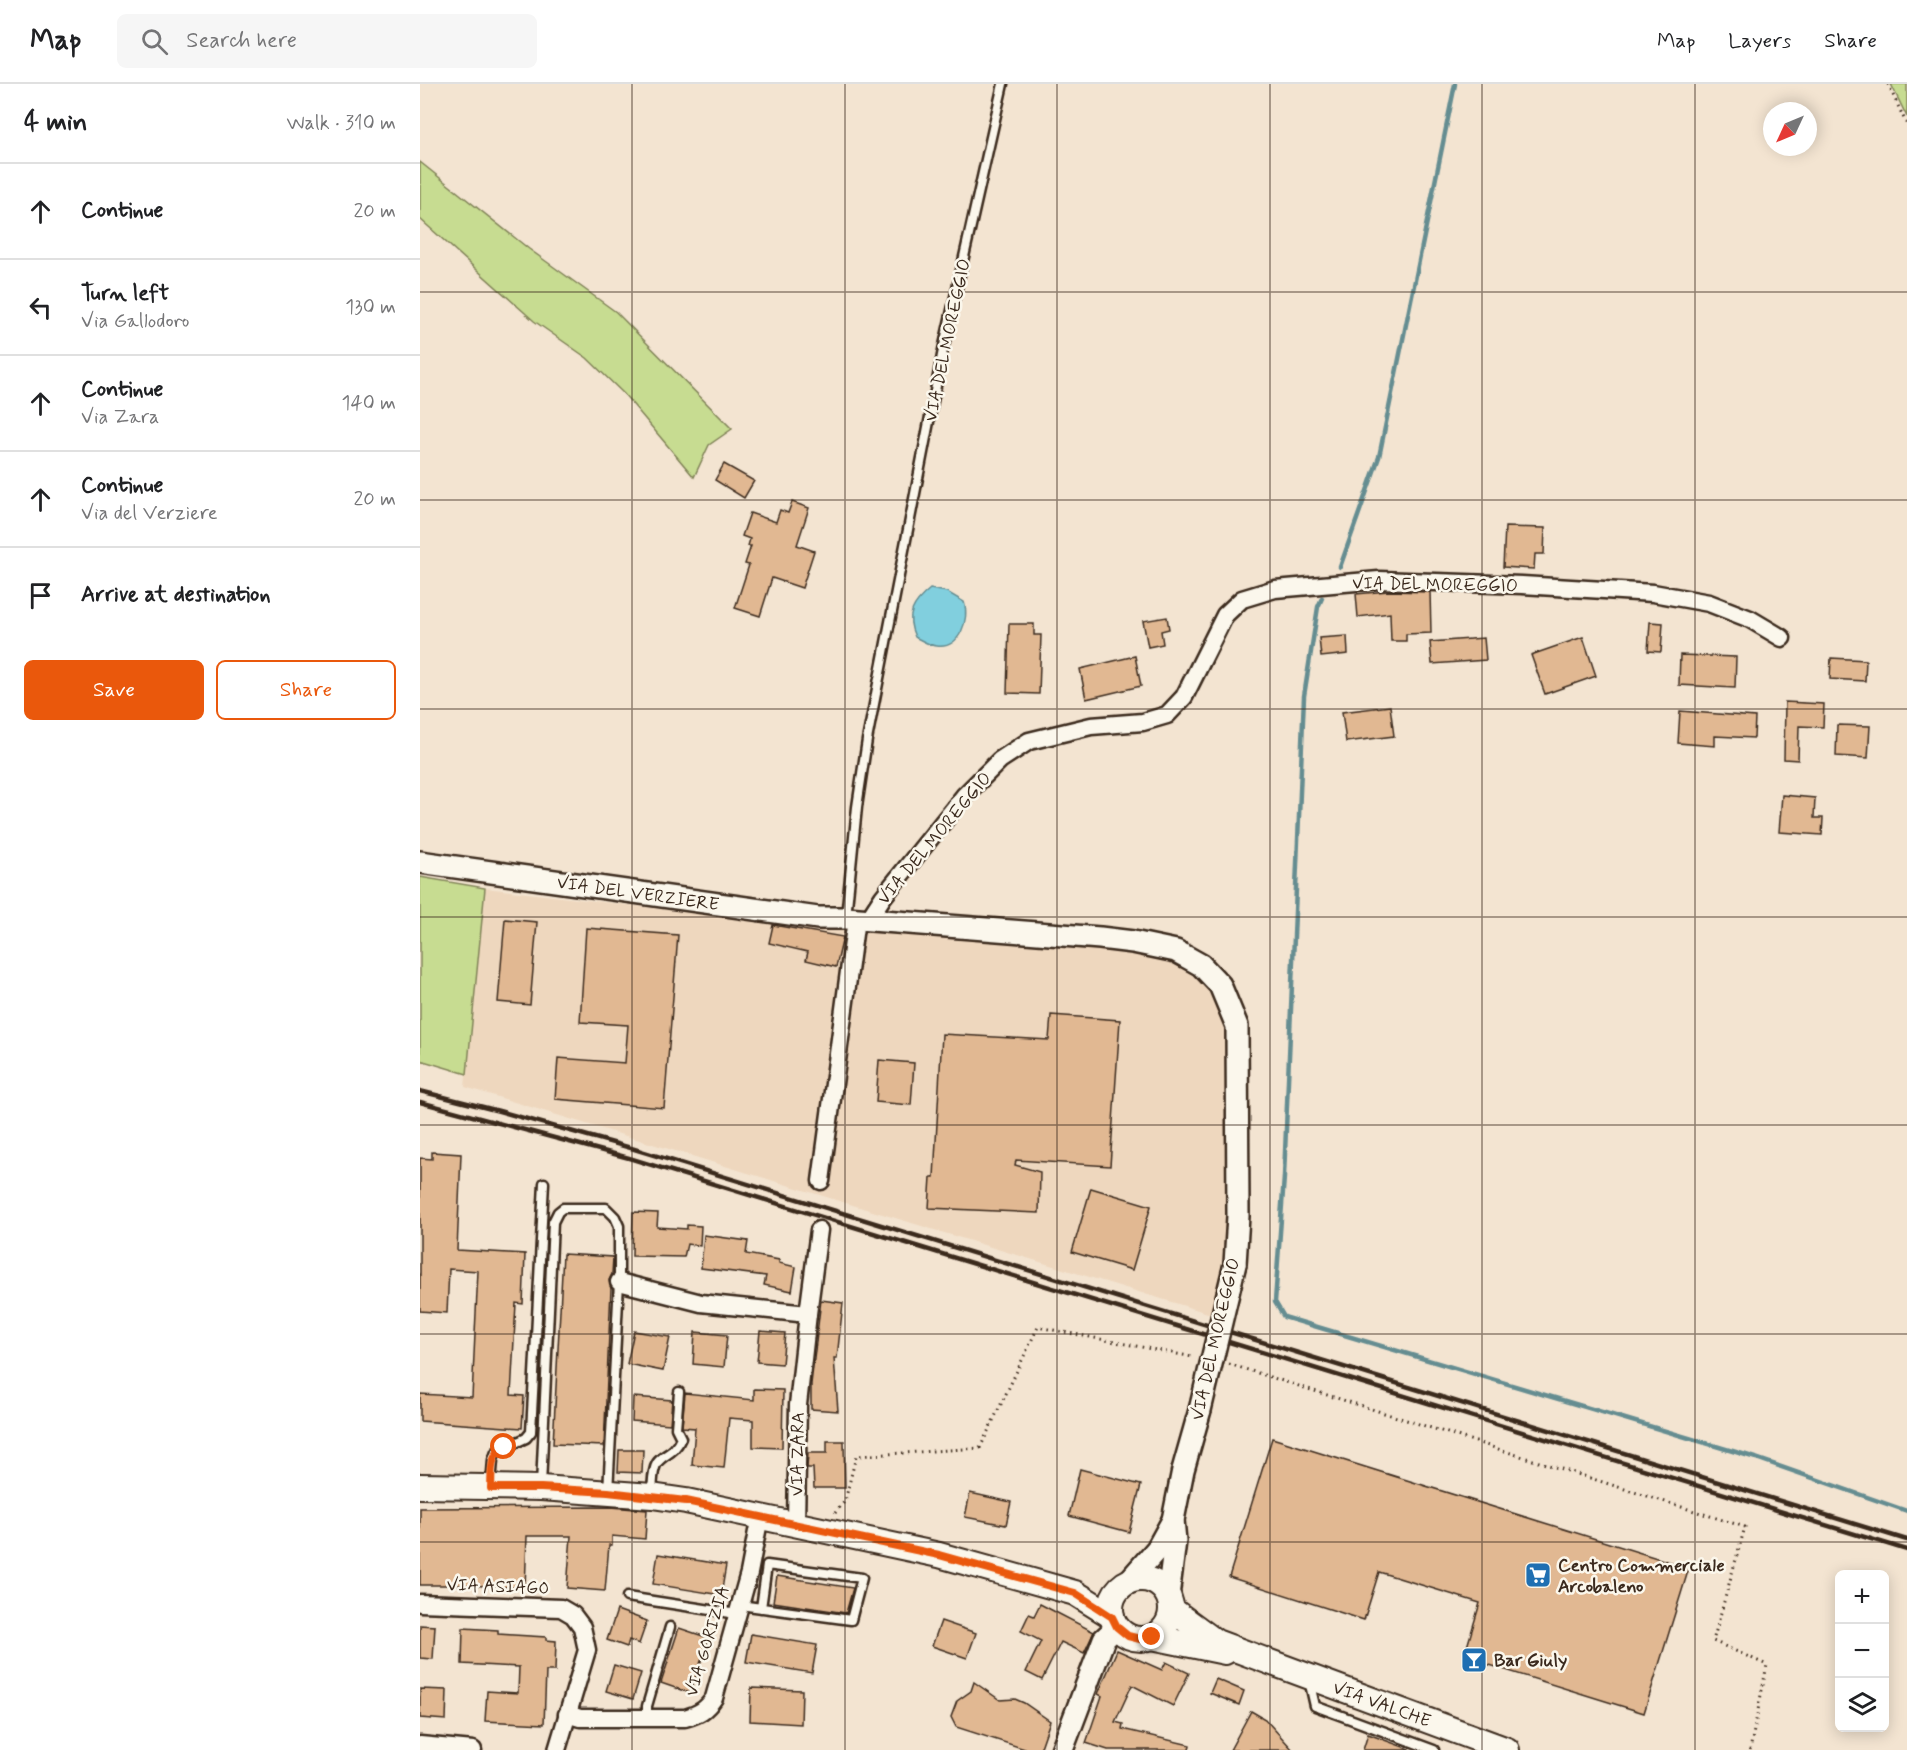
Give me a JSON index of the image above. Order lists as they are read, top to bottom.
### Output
{
  "streets": {
    "main road": ["VIA VALCHE"],
    "street": [
      "VIA DEL MOREGGIO",
      "VIA DEL VERZIERE",
      "VIA ZARA",
      "VIA ASIAGO",
      "VIA GORIZIA"
    ]
  },
  "crossings": [
    ["VIA DEL MOREGGIO", "VIA DEL VERZIERE"],
    ["VIA DEL MOREGGIO", "VIA VALCHE"],
    ["VIA ASIAGO", "VIA GORIZIA"]
  ],
  "places": {
    "supermarket": ["Centro Commerciale Arcobaleno"],
    "bar": ["Bar Giuly"]
  },
  "north": "bottom left",
  "page": {
    "header": "Map",
    "search": "Search here",
    "nav": ["Map", "Layers", "Share"],
    "heading": ["4 min", "Walk · 310 m"],
    "list": [
      ["Continue", "20 m"],
      ["Turn left", "Via Gallodoro", "130 m"],
      ["Continue", "Via Zara", "140 m"],
      ["Continue", "Via del Verziere", "20 m"],
      "Arrive at destination"
    ],
    "buttons": ["Save", "Share"],
    "map_buttons": ["+", "−"]
  }
}
